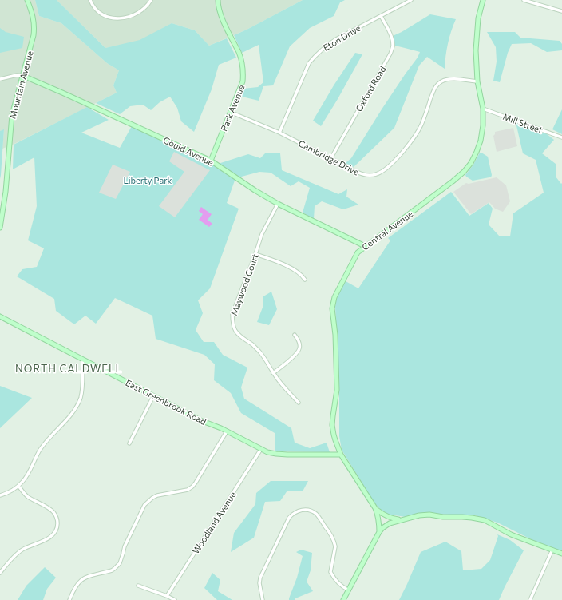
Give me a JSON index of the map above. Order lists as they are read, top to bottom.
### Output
{
  "streets": {
    "street": [
      "Eton Drive",
      "Mountain Avenue",
      "Oxford Road",
      "Park Avenue",
      "Mill Street",
      "Gould Avenue",
      "Cambridge Drive",
      "Central Avenue",
      "Maywood Court",
      "East Greenbrook Road",
      "Woodland Avenue"
    ]
  },
  "crossings": [
    ["Eton Drive", "Oxford Road"],
    ["Eton Drive", "Cambridge Drive"],
    ["Mountain Avenue", "Gould Avenue"],
    ["Oxford Road", "Cambridge Drive"],
    ["Park Avenue", "Gould Avenue"],
    ["Park Avenue", "Cambridge Drive"],
    ["Mill Street", "Central Avenue"],
    ["Gould Avenue", "Central Avenue"],
    ["Gould Avenue", "Maywood Court"],
    ["Cambridge Drive", "Central Avenue"],
    ["Central Avenue", "East Greenbrook Road"],
    ["East Greenbrook Road", "Woodland Avenue"]
  ],
  "districts": ["NORTH CALDWELL"],
  "parks": ["Liberty Park"]
}
